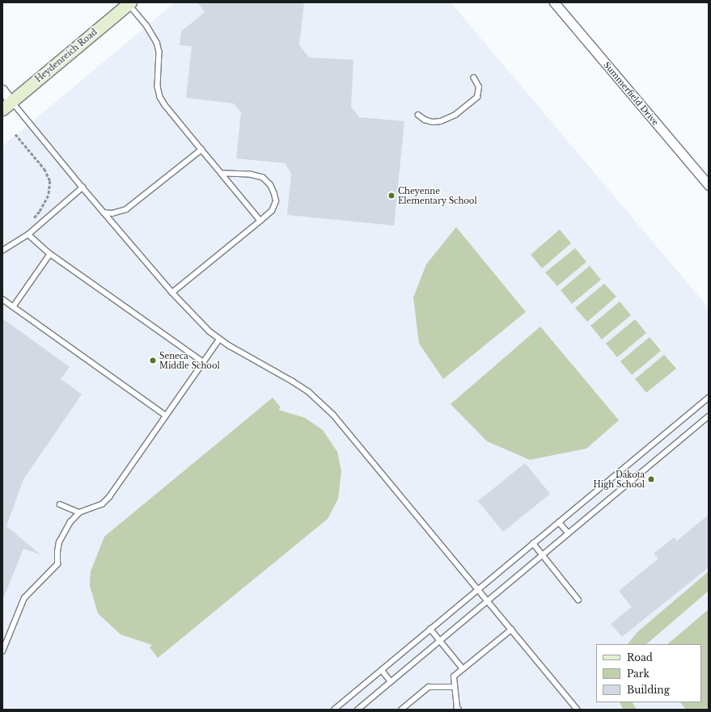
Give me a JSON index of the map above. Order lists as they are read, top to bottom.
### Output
{
  "streets": {
    "street": ["Heydenreich Road", "Summerfield Drive"]
  },
  "places": ["Cheyenne Elementary School", "Seneca Middle School", "Dakota High School"],
  "legend": ["Road", "Park", "Building"]
}
